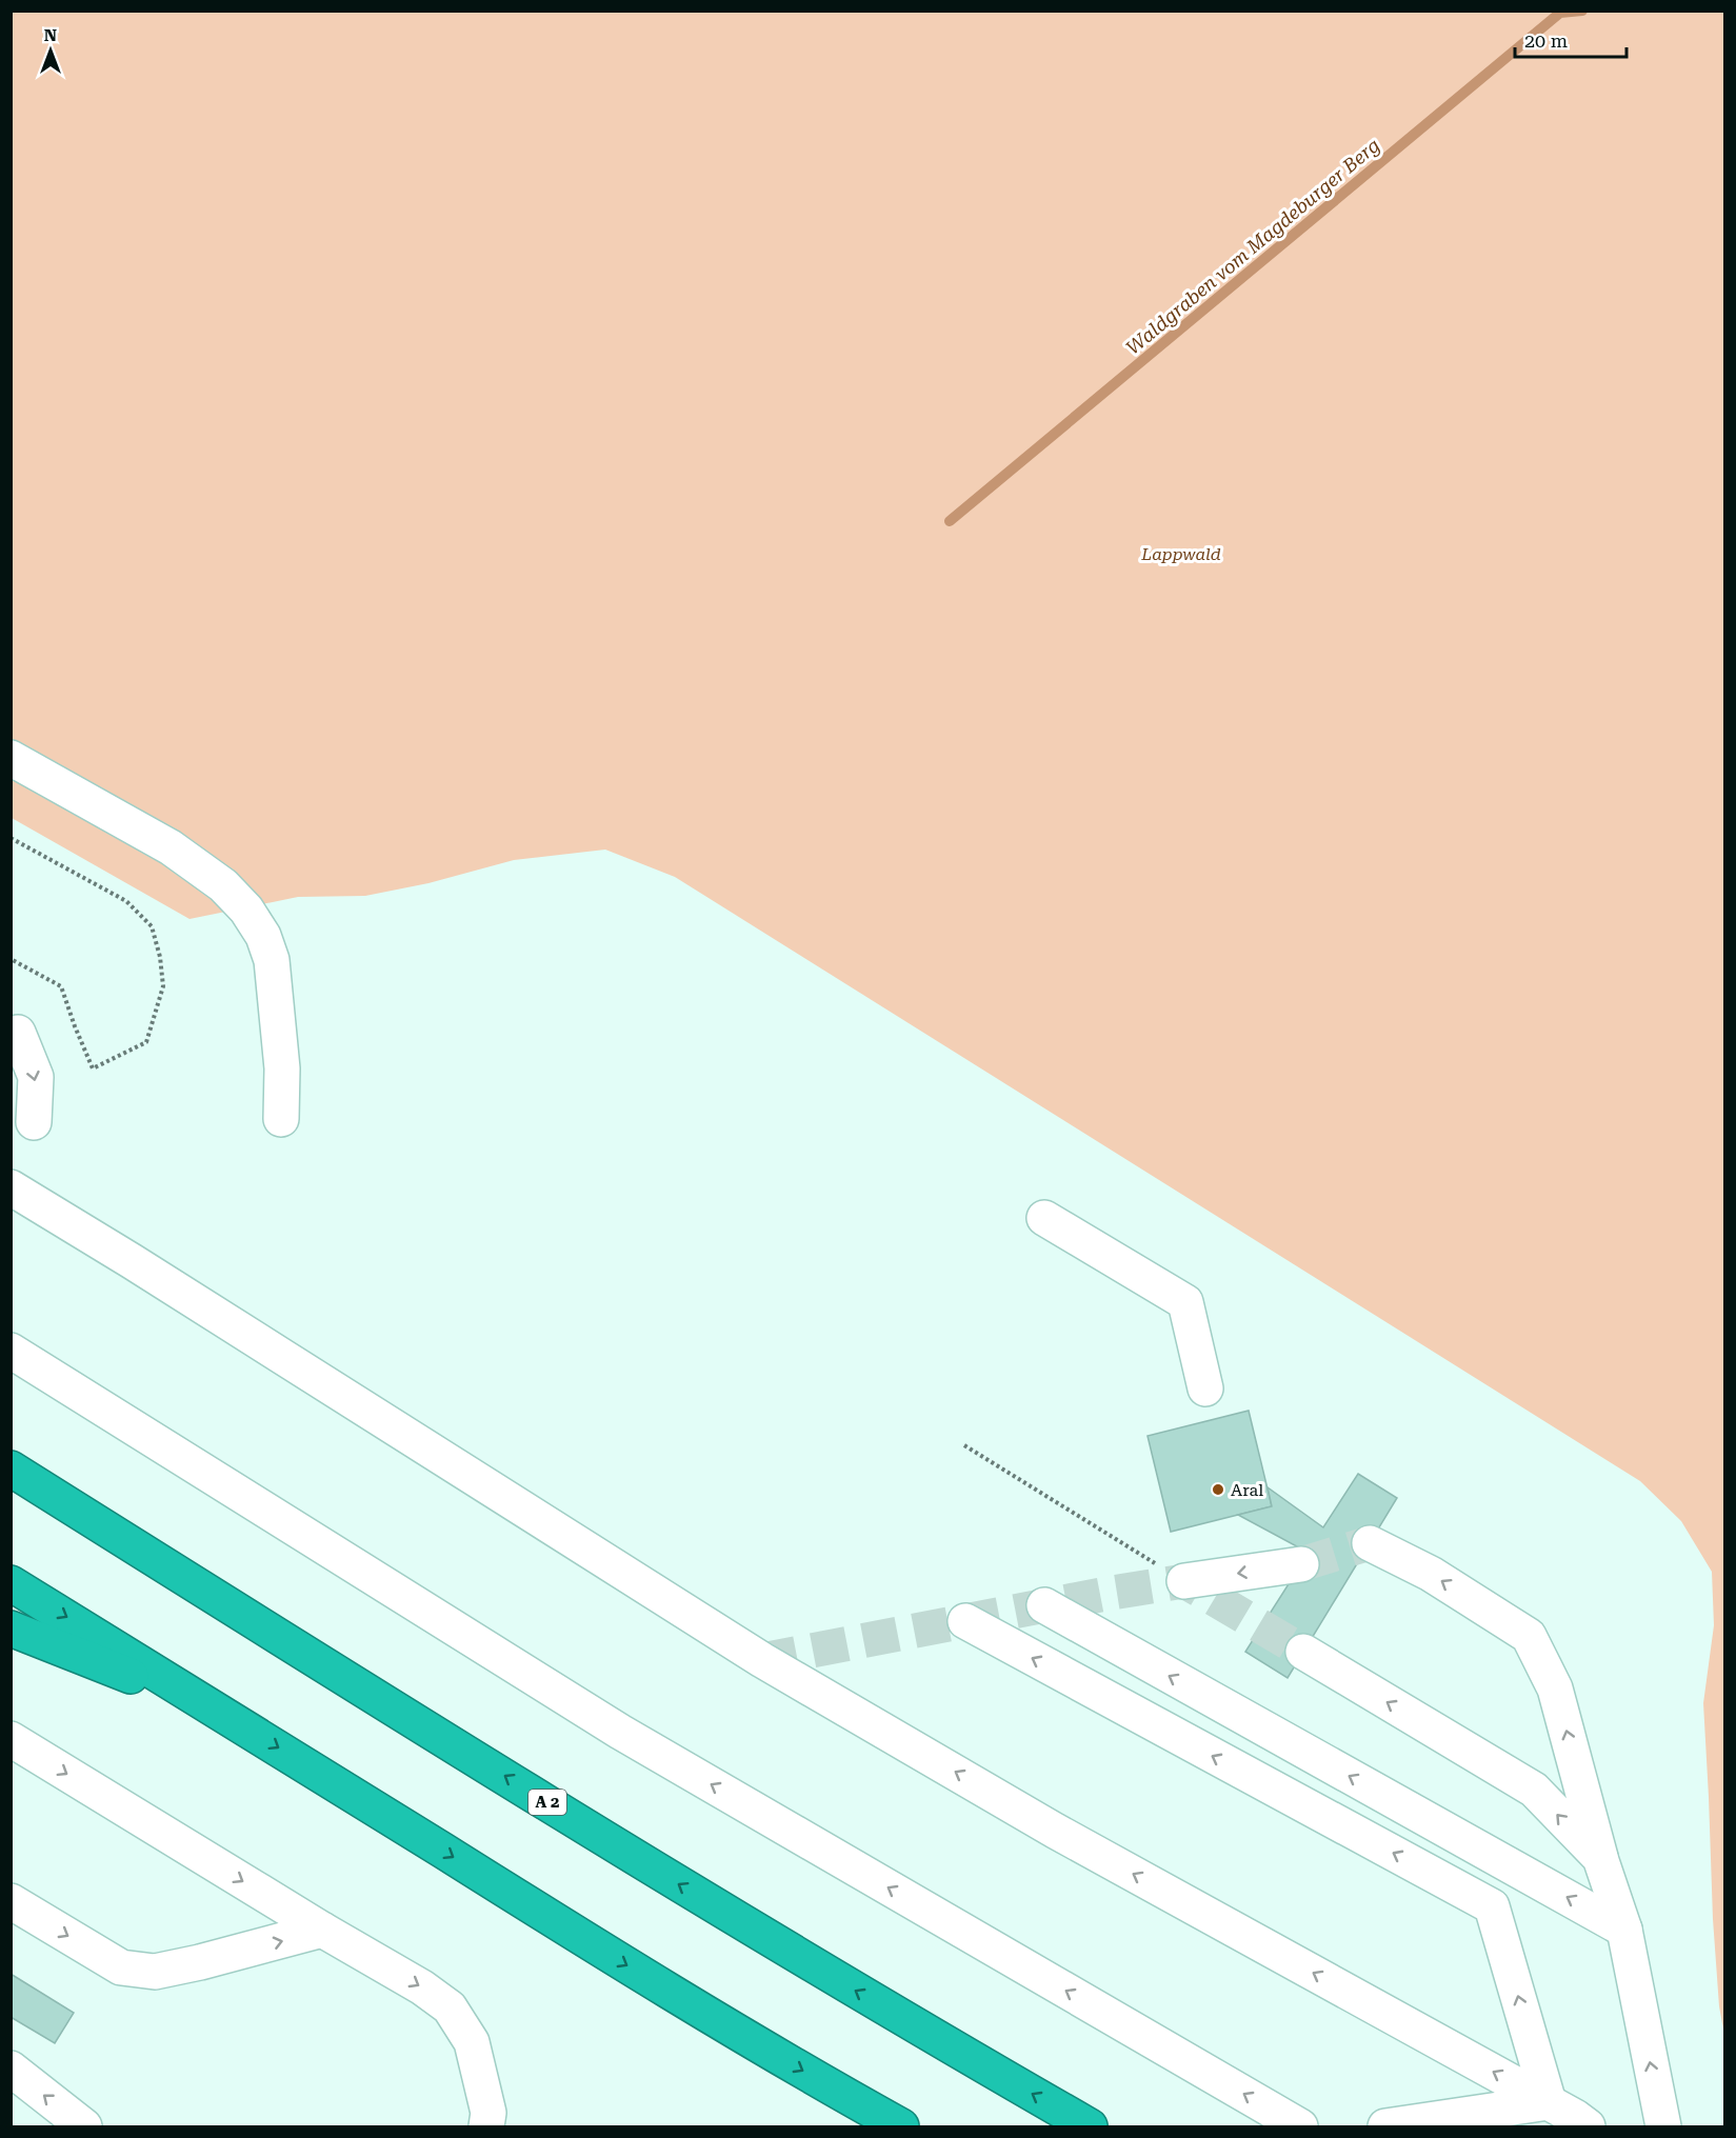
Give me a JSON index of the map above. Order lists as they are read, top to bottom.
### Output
{
  "streets": {
    "highway": ["A 2"]
  },
  "water": ["Waldgraben vom Magdeburger Berg"],
  "parks": ["Lappwald"],
  "places": ["Aral"],
  "scale_bar": "20 m",
  "north": "top"
}
